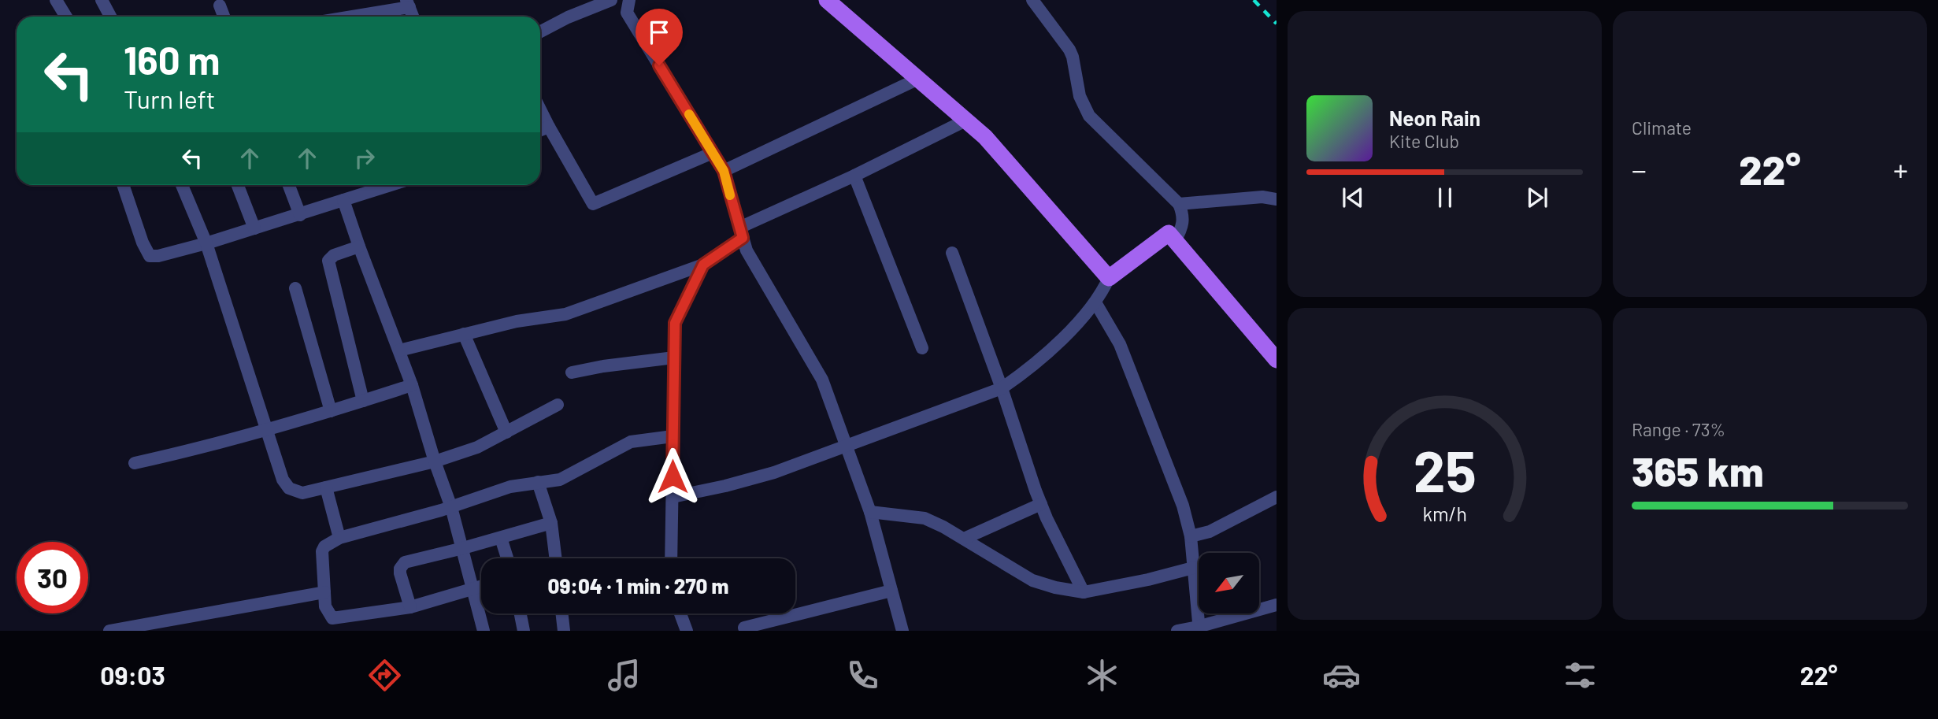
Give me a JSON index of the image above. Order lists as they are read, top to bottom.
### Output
{
  "north": "bottom left",
  "page": {
    "tile": [
      "Climate",
      ["Range · 73%", "365 km"]
    ],
    "turn": ["160 m", "Turn left"],
    "song": ["Neon Rain", "Kite Club"],
    "heat": ["−", "22°", "+"],
    "limit": "30",
    "trip": "09:04 · 1 min · 270 m",
    "tabs": ["09:03", "22°"],
    "gauge": ["25", "km/h"]
  }
}
